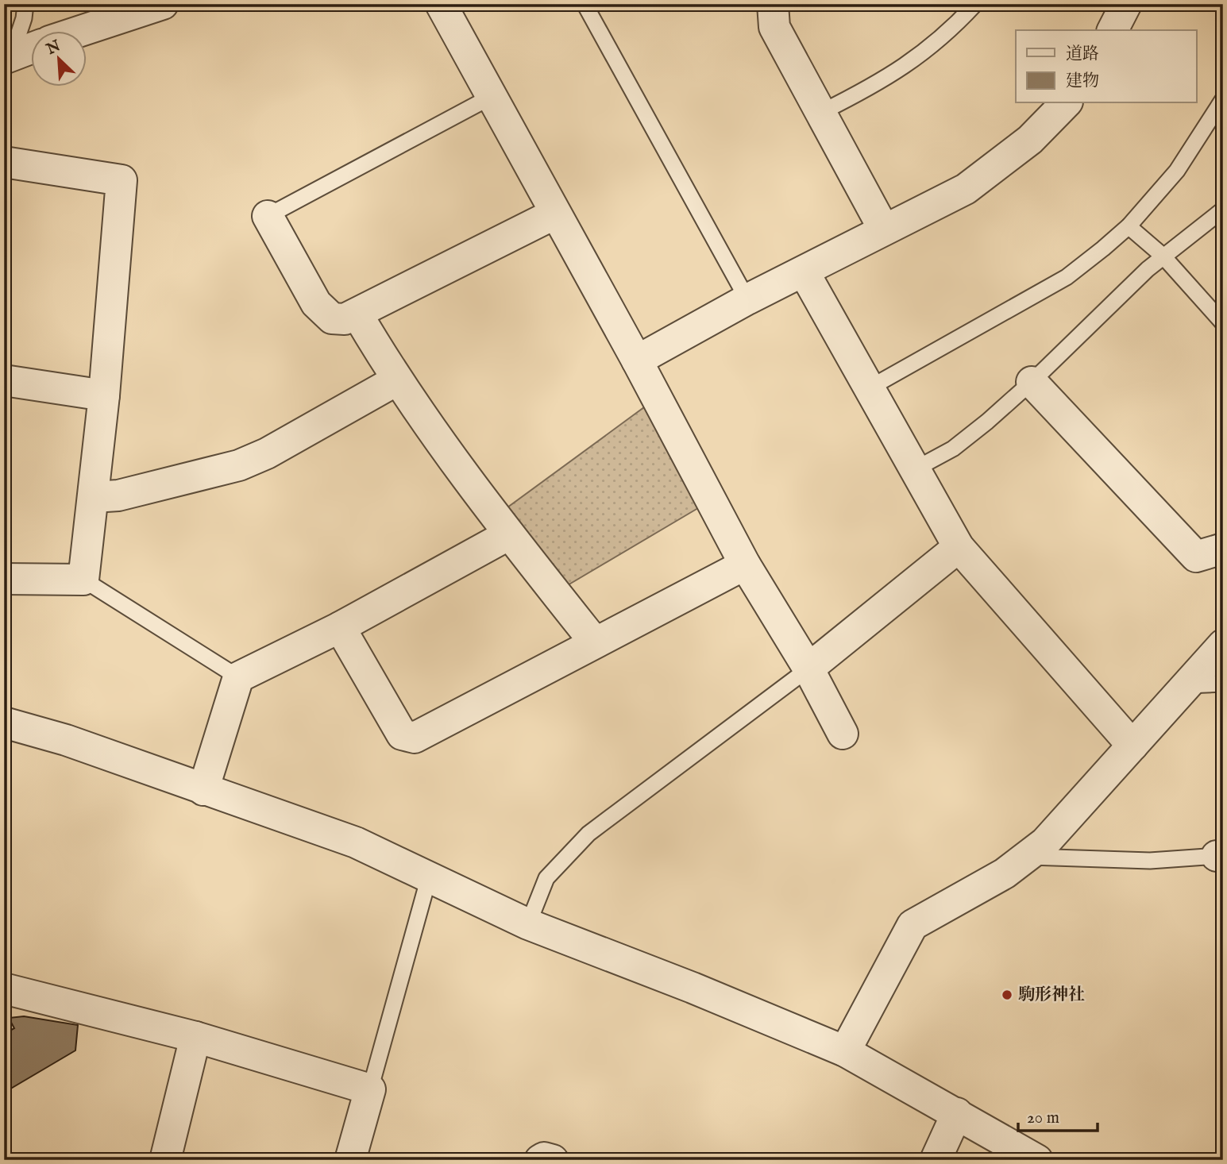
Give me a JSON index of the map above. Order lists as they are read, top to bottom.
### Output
{
  "places": ["駒形神社"],
  "legend": ["道路", "建物"],
  "scale_bar": "20 m",
  "north": "top left"
}
